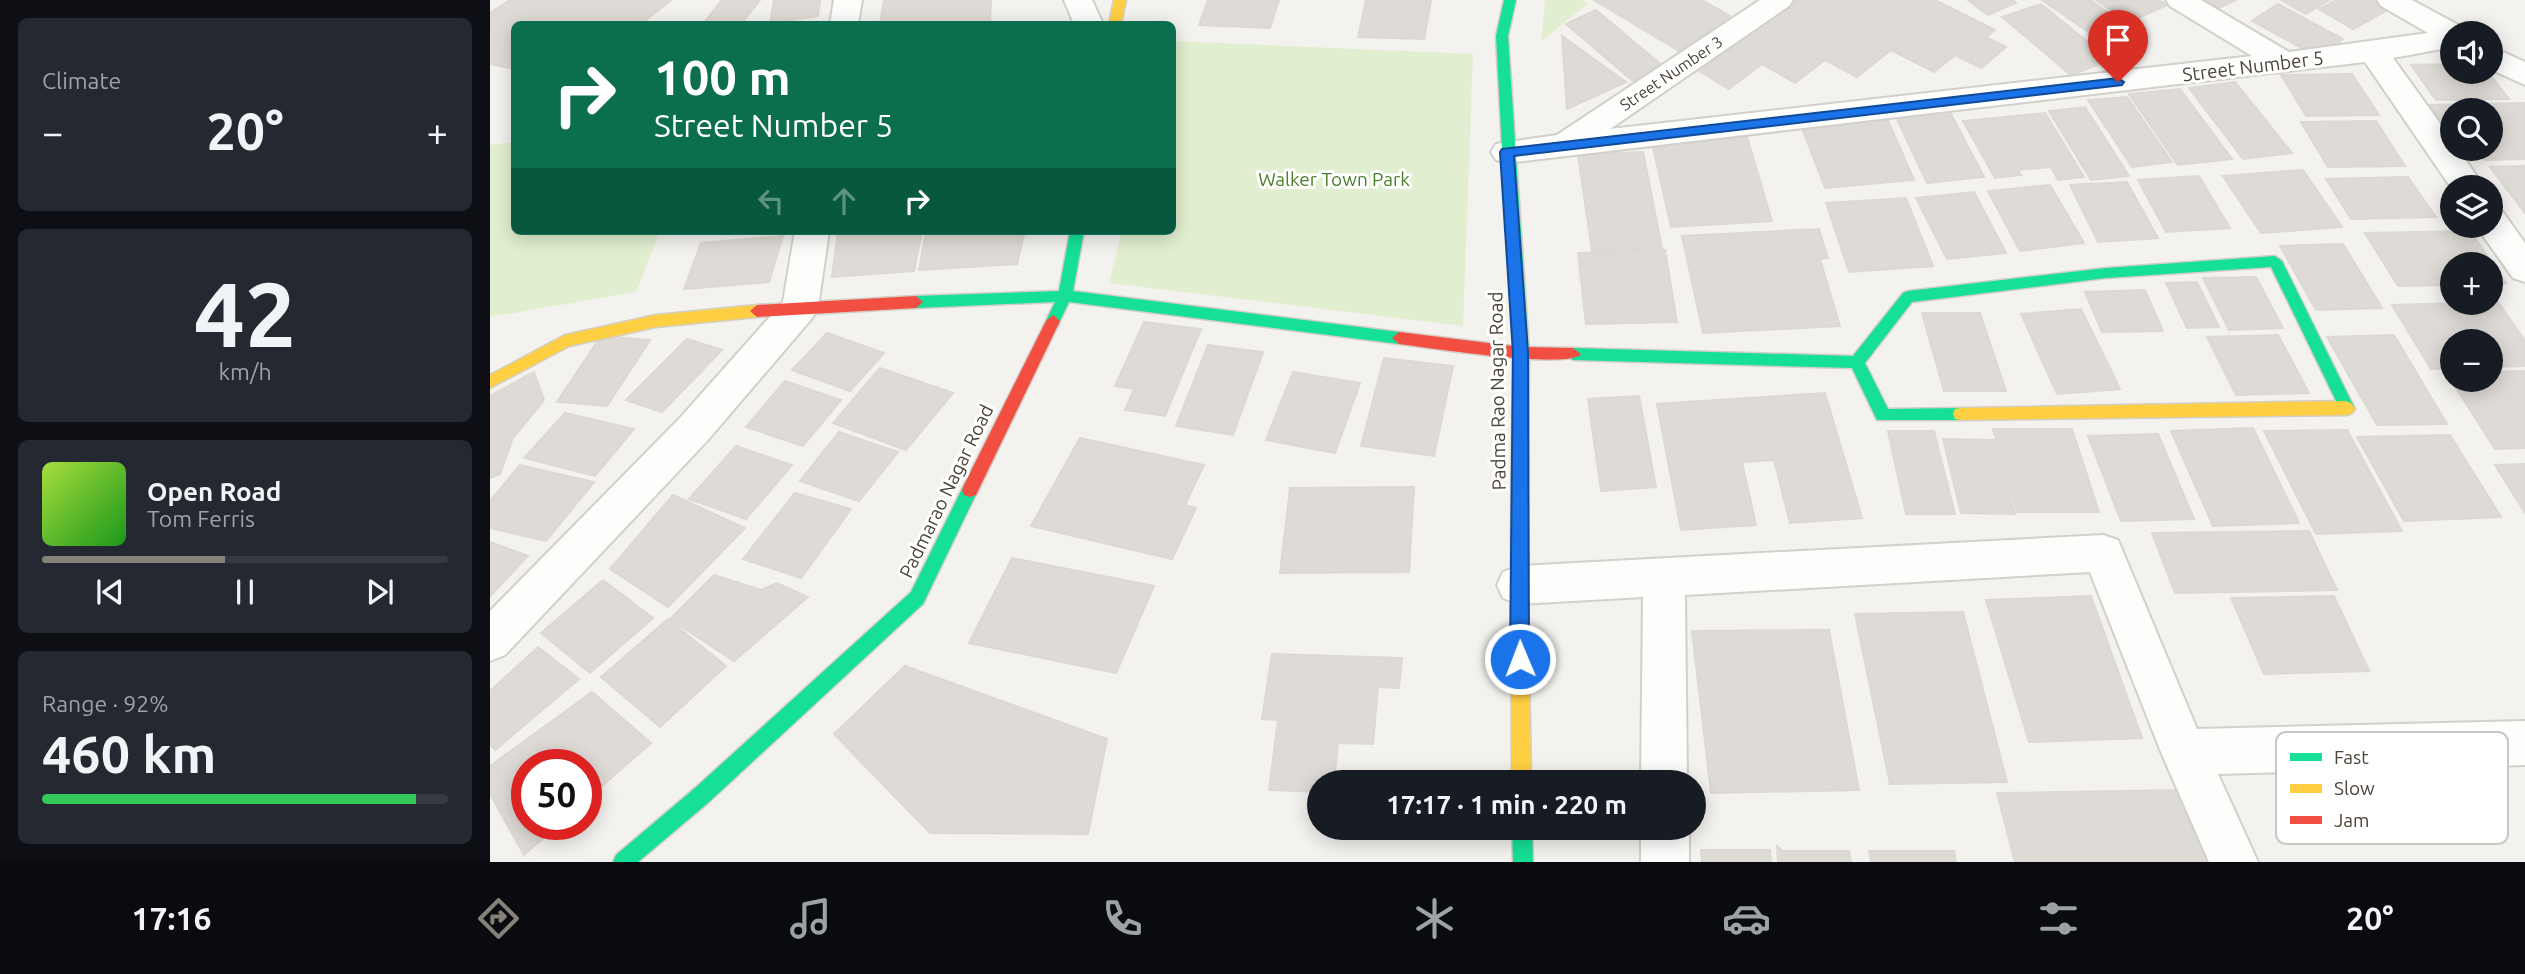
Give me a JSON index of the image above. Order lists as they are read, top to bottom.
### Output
{
  "streets": {
    "street": [
      "Street Number 5",
      "Street Number 3",
      "Padma Rao Nagar Road",
      "Padmarao Nagar Road"
    ]
  },
  "crossings": [
    ["Street Number 5", "Street Number 3"],
    ["Street Number 5", "Padma Rao Nagar Road"]
  ],
  "parks": ["Walker Town Park"],
  "legend": ["Fast", "Slow", "Jam"],
  "page": {
    "tile": [
      "Climate",
      ["42", "km/h"],
      ["Range · 92%", "460 km"]
    ],
    "map_buttons": ["+", "−"],
    "turn": ["100 m", "Street Number 5"],
    "heat": ["−", "20°", "+"],
    "song": ["Open Road", "Tom Ferris"],
    "limit": "50",
    "trip": "17:17 · 1 min · 220 m",
    "tabs": ["17:16", "20°"]
  }
}
